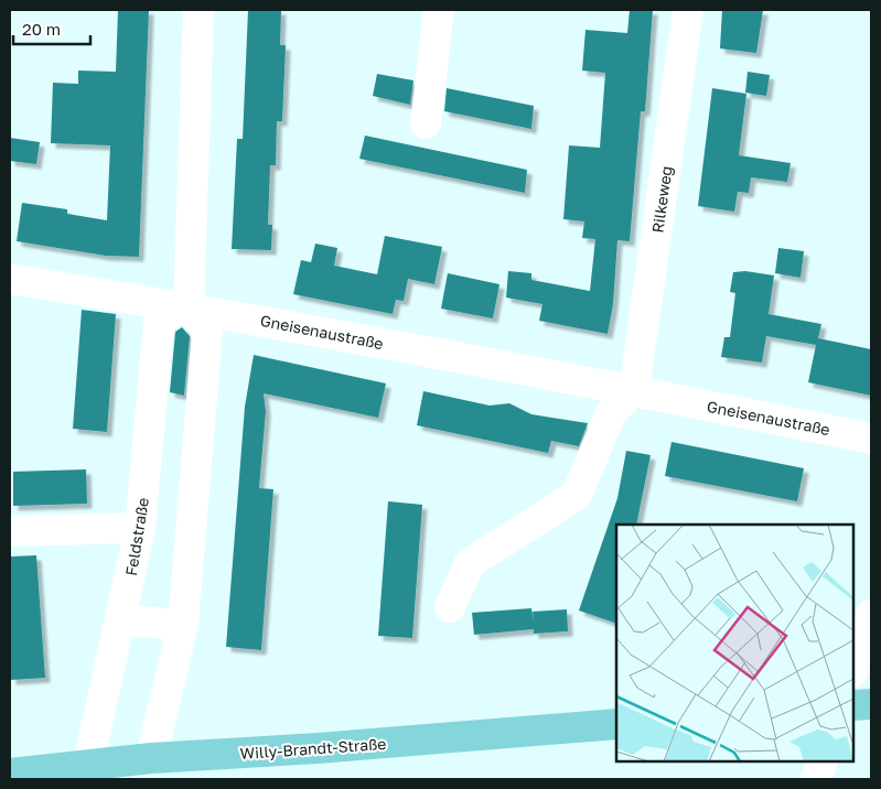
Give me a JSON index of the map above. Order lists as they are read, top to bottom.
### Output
{
  "streets": {
    "main road": ["Willy-Brandt-Straße"],
    "street": ["Rilkeweg", "Gneisenaustraße", "Feldstraße"]
  },
  "crossings": [
    ["Rilkeweg", "Gneisenaustraße"],
    ["Gneisenaustraße", "Feldstraße"],
    ["Feldstraße", "Willy-Brandt-Straße"]
  ],
  "scale_bar": "20 m"
}
